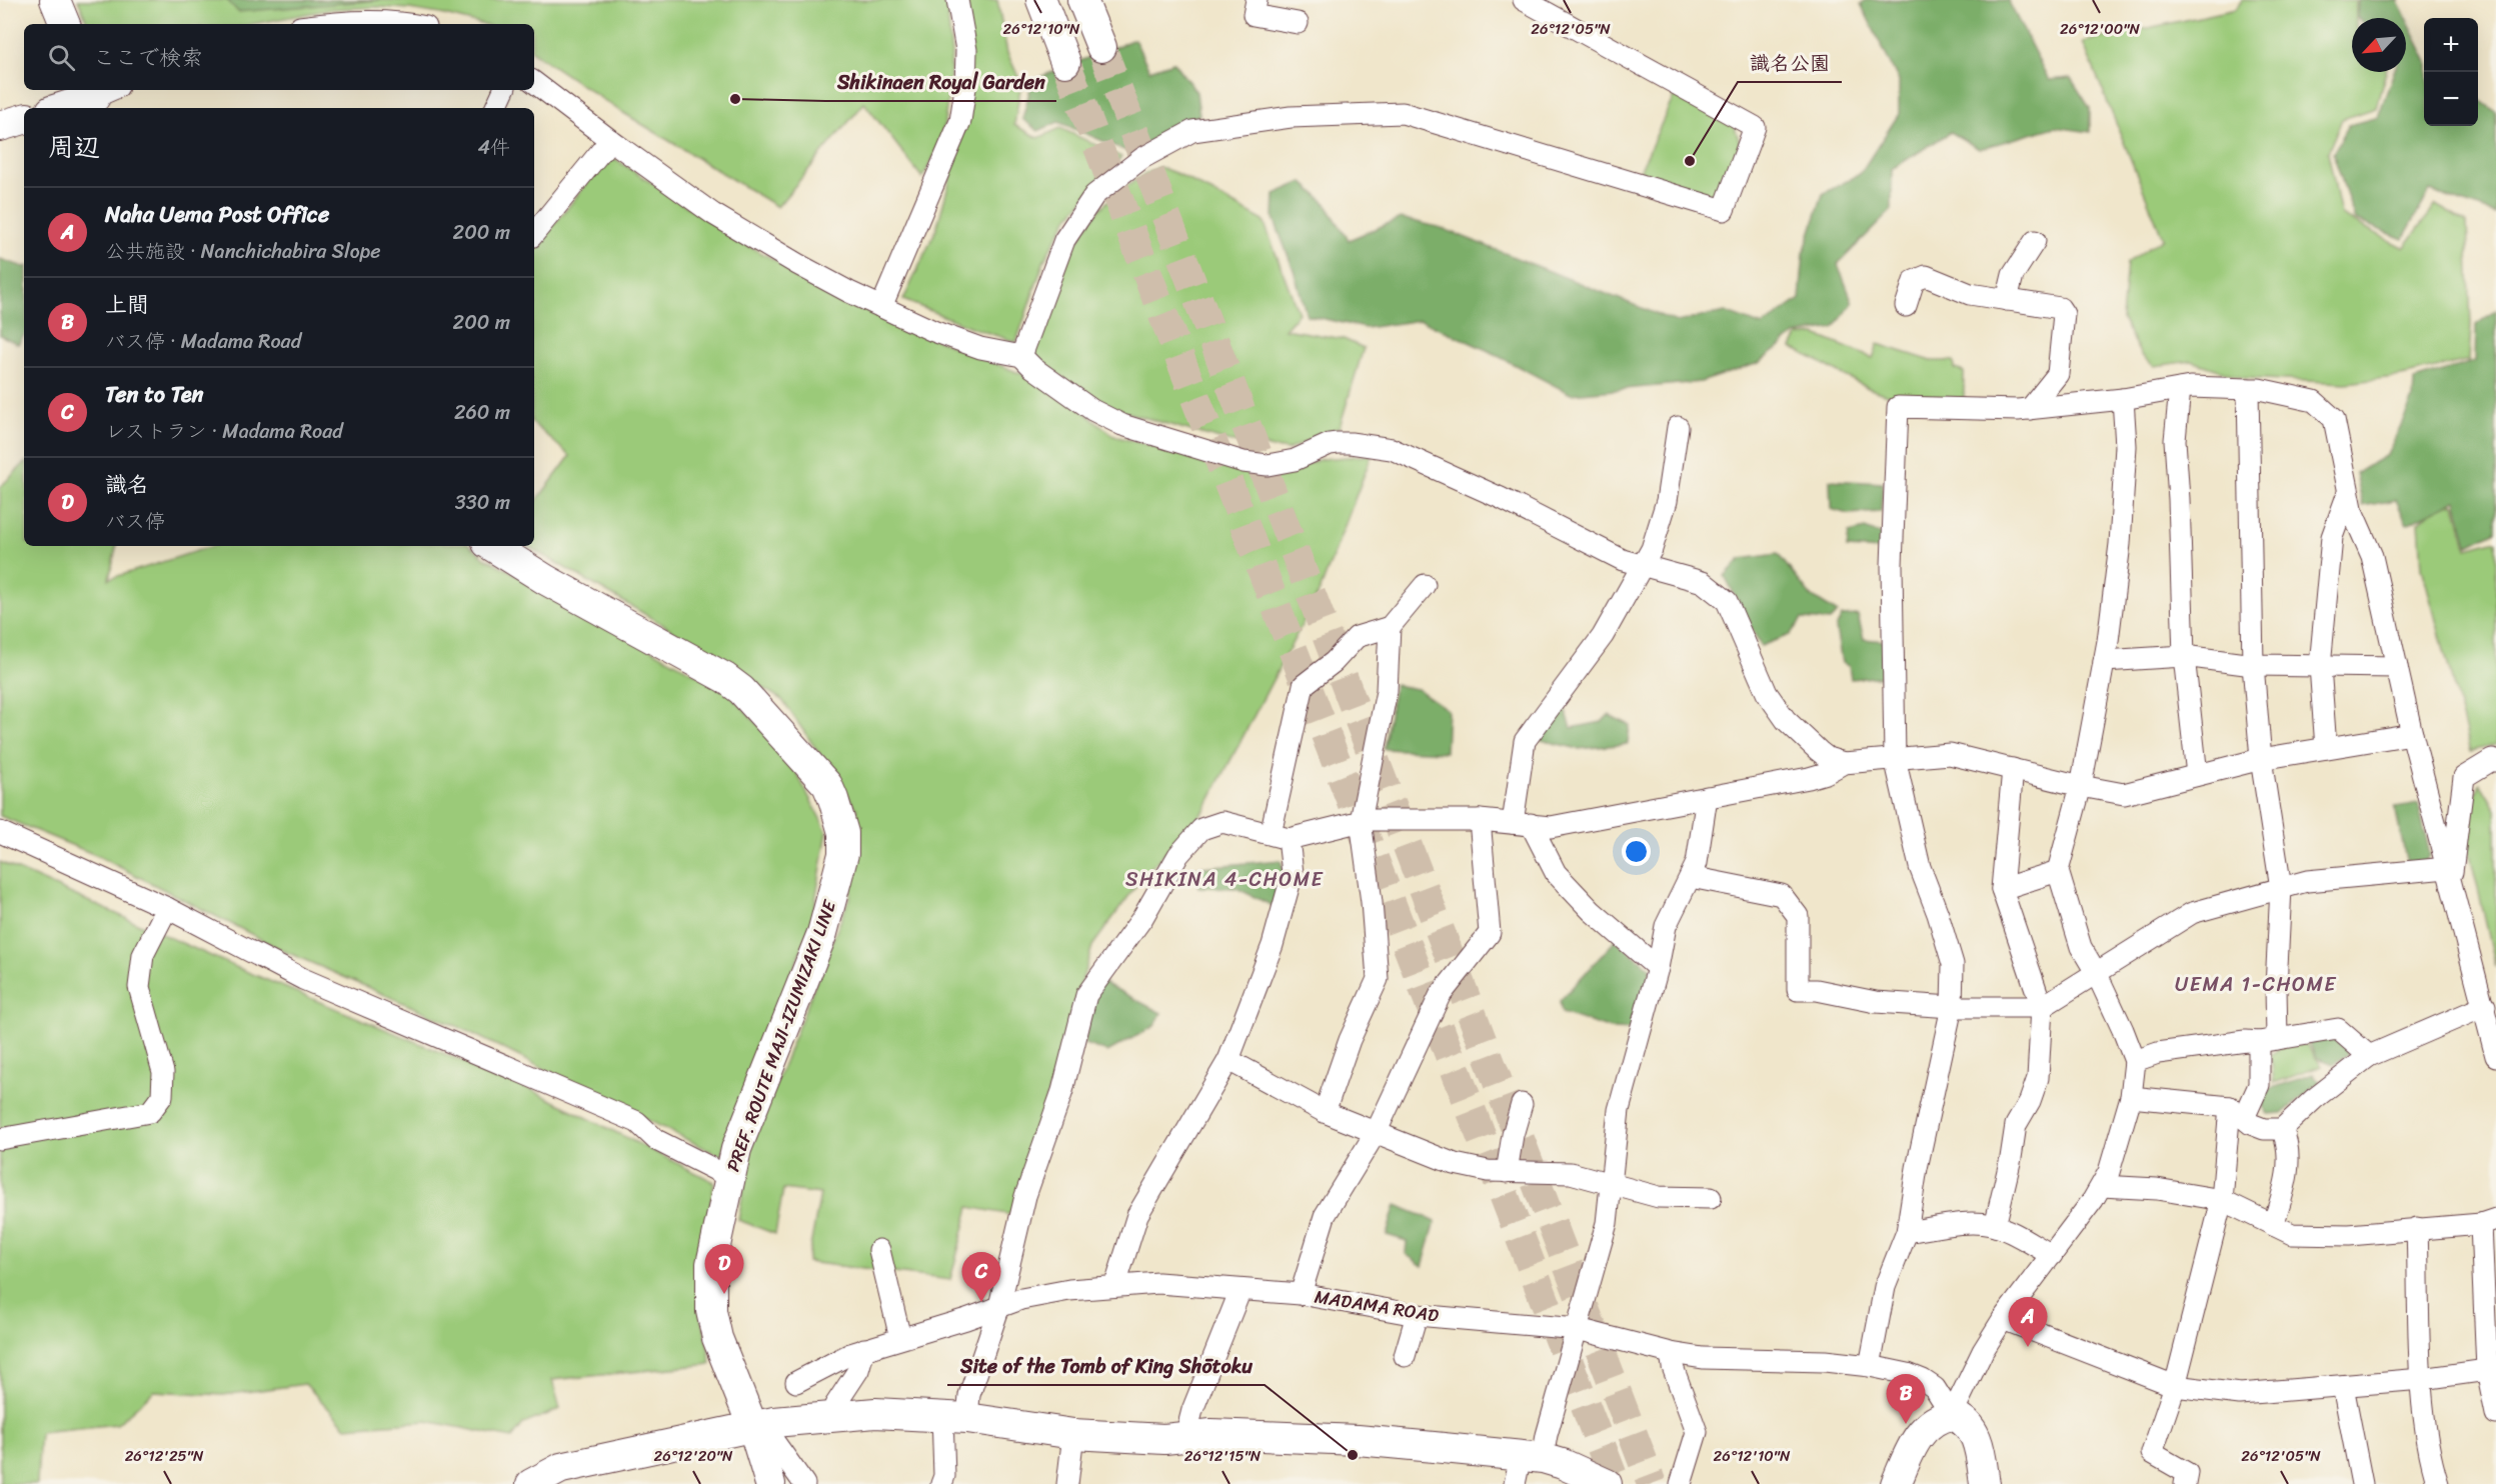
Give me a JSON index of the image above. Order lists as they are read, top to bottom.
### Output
{
  "streets": {
    "main road": ["PREF. ROUTE MAJI-IZUMIZAKI LINE"],
    "street": ["MADAMA ROAD"]
  },
  "districts": ["SHIKINA 4-CHOME", "UEMA 1-CHOME"],
  "places": ["Shikinaen Royal Garden", "識名公園", "Site of the Tomb of King Shōtoku"],
  "north": "bottom left",
  "page": {
    "map_buttons": ["+", "−"],
    "search": "ここで検索",
    "heading": ["周辺", "4件"],
    "list": [
      {
        "mark": "A",
        "name": "Naha Uema Post Office",
        "note": "公共施設 · Nanchichabira Slope",
        "value": "200 m"
      },
      {
        "mark": "B",
        "name": "上間",
        "note": "バス停 · Madama Road",
        "value": "200 m"
      },
      {
        "mark": "C",
        "name": "Ten to Ten",
        "note": "レストラン · Madama Road",
        "value": "260 m"
      },
      {
        "mark": "D",
        "name": "識名",
        "note": "バス停",
        "value": "330 m"
      }
    ],
    "pins": [
      "D",
      "C",
      "A",
      "B"
    ]
  },
  "coordinates": [
    "26°12'10\"N",
    "26°12'05\"N",
    "26°12'00\"N",
    "26°12'25\"N",
    "26°12'20\"N",
    "26°12'15\"N"
  ]
}
